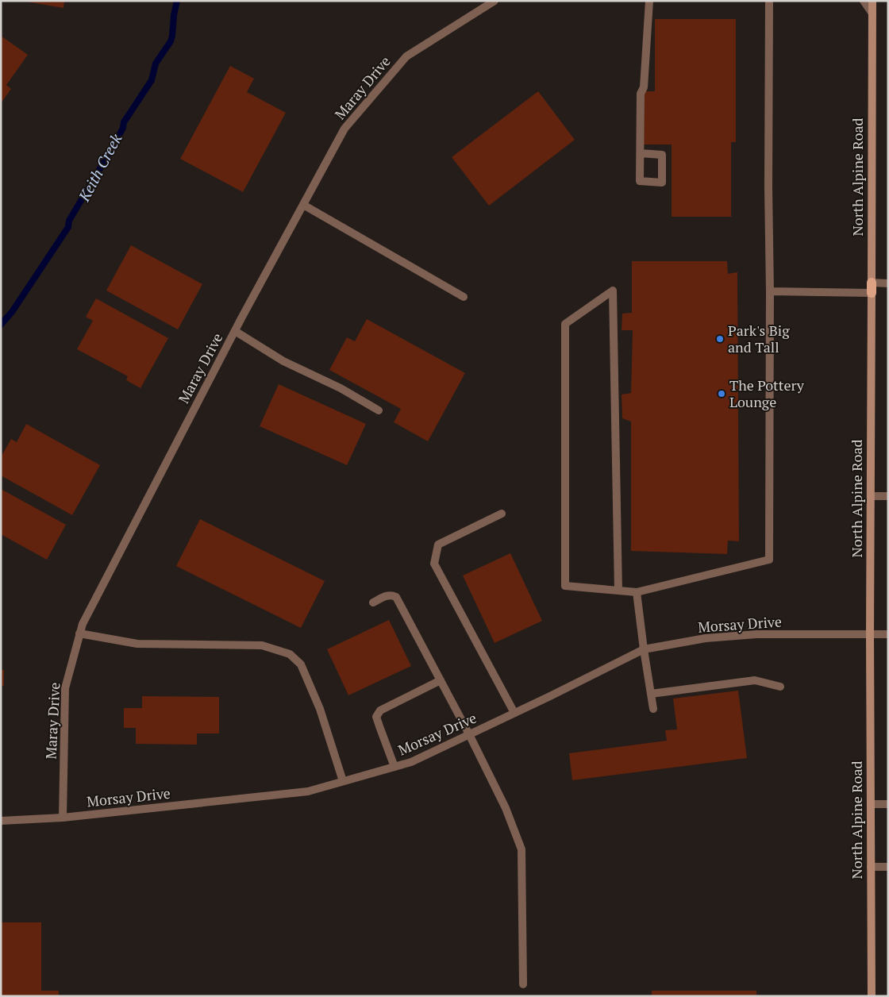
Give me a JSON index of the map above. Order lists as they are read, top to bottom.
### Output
{
  "streets": {
    "main road": ["North Alpine Road"],
    "street": ["Maray Drive", "Morsay Drive"]
  },
  "crossings": [
    ["Maray Drive", "Morsay Drive"],
    ["North Alpine Road", "Morsay Drive"]
  ],
  "water": ["Keith Creek"],
  "places": ["Park's Big and Tall", "The Pottery Lounge"]
}
